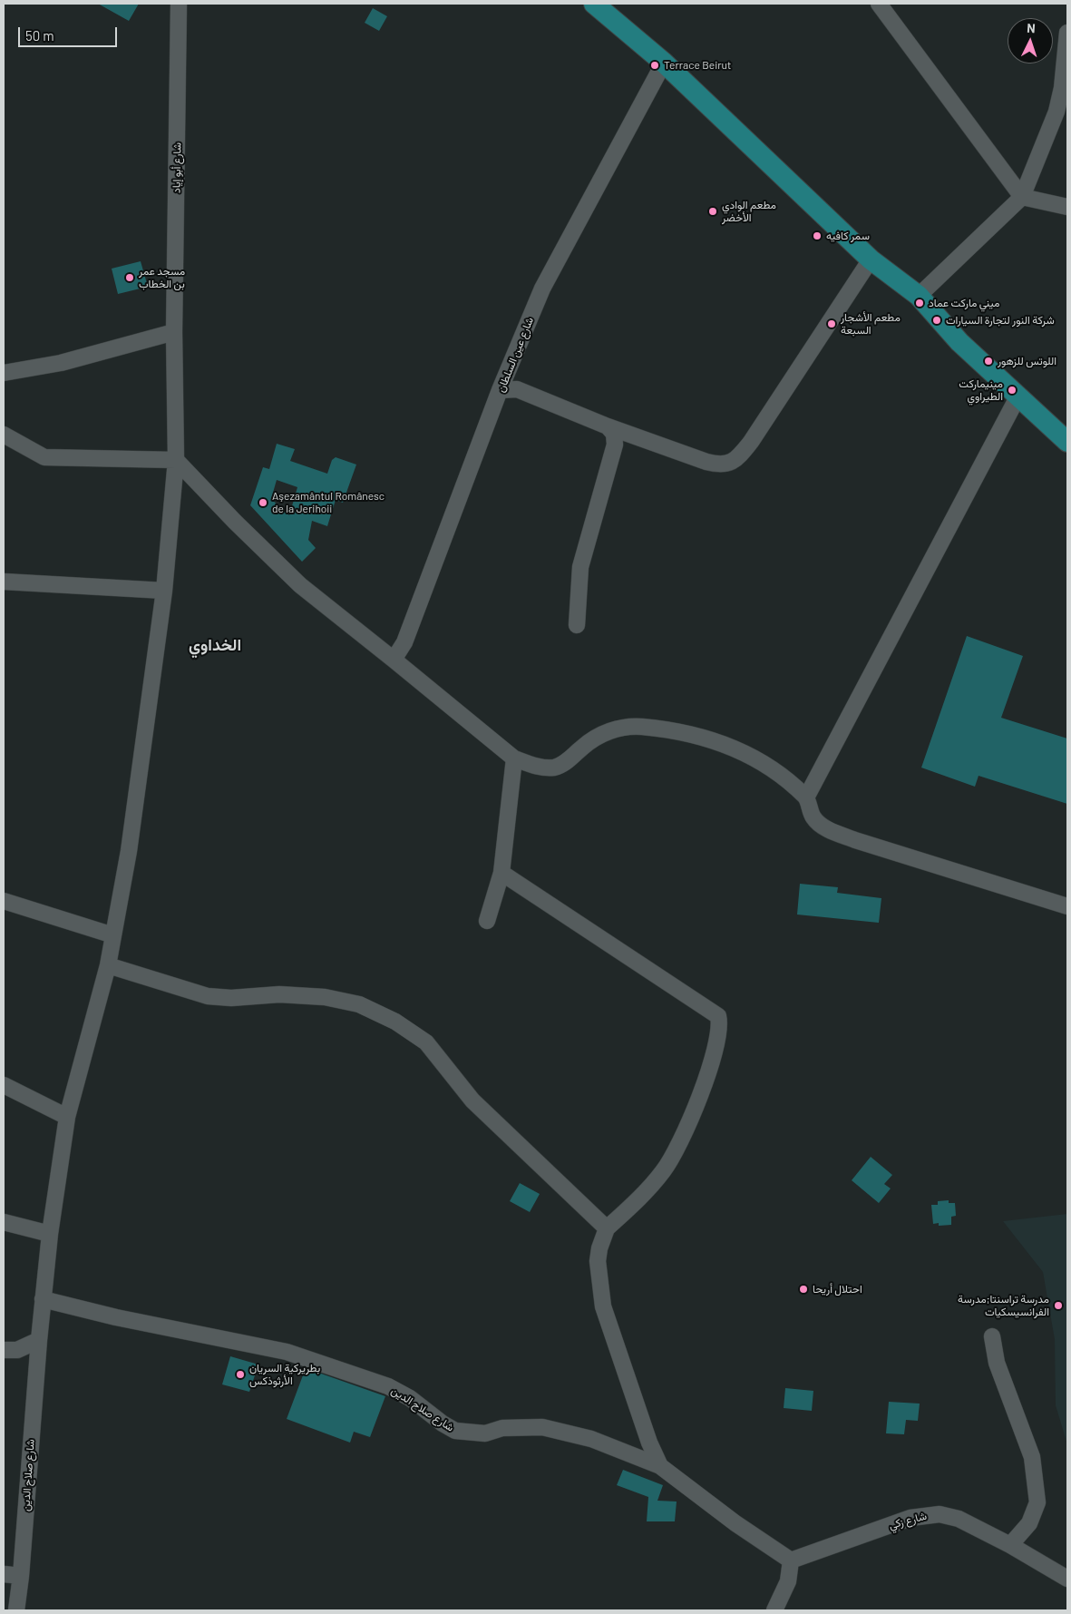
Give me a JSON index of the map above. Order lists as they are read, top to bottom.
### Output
{
  "streets": {
    "street": [
      "شارع أبو إياد",
      "شارع عين السلطان",
      "شارع صلاح الدين",
      "شارع زكي"
    ]
  },
  "crossings": [
    ["شارع أبو إياد", "شارع صلاح الدين"],
    ["شارع صلاح الدين", "شارع زكي"]
  ],
  "districts": ["الخداوي"],
  "places": [
    "Terrace Beirut",
    "مطعم الوادي الأخضر",
    "سمر كافيه",
    "مسجد عمر بن الخطاب",
    "ميني ماركت عماد",
    "شركة النور لتجارة السيارات",
    "مطعم الأشجار السبعة",
    "اللوتس للزهور",
    "مينيماركت الطيراوي",
    "Aşezamântul Românesc de la Jerihoii",
    "احتلال أريحا",
    "مدرسة تراسنتا;مدرسة الفرانسيسكيات",
    "بطريركية السريان الأرثوذكس"
  ],
  "scale_bar": "50 m",
  "north": "top"
}
